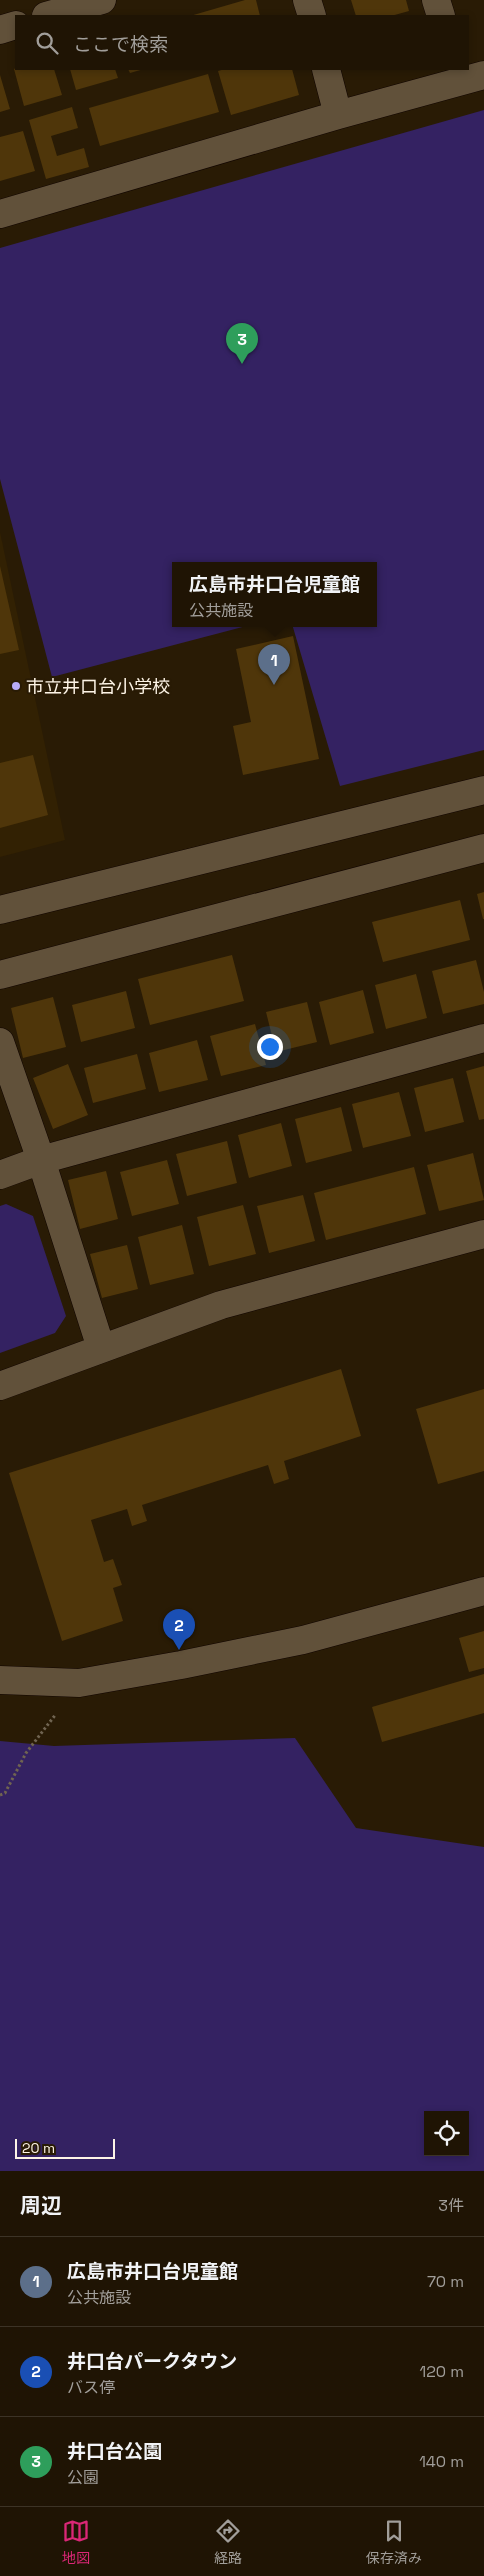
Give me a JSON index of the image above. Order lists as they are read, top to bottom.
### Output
{
  "places": ["市立井口台小学校"],
  "scale_bar": "20 m",
  "page": {
    "search": "ここで検索",
    "pins": ["3", "1", "2"],
    "popup": ["広島市井口台児童館", "公共施設"],
    "scale": "20 m",
    "heading": ["周辺", "3件"],
    "list": [
      {
        "mark": "1",
        "name": "広島市井口台児童館",
        "note": "公共施設",
        "value": "70 m"
      },
      {
        "mark": "2",
        "name": "井口台パークタウン",
        "note": "バス停",
        "value": "120 m"
      },
      {
        "mark": "3",
        "name": "井口台公園",
        "note": "公園",
        "value": "140 m"
      }
    ],
    "nav": ["地図", "経路", "保存済み"]
  }
}
